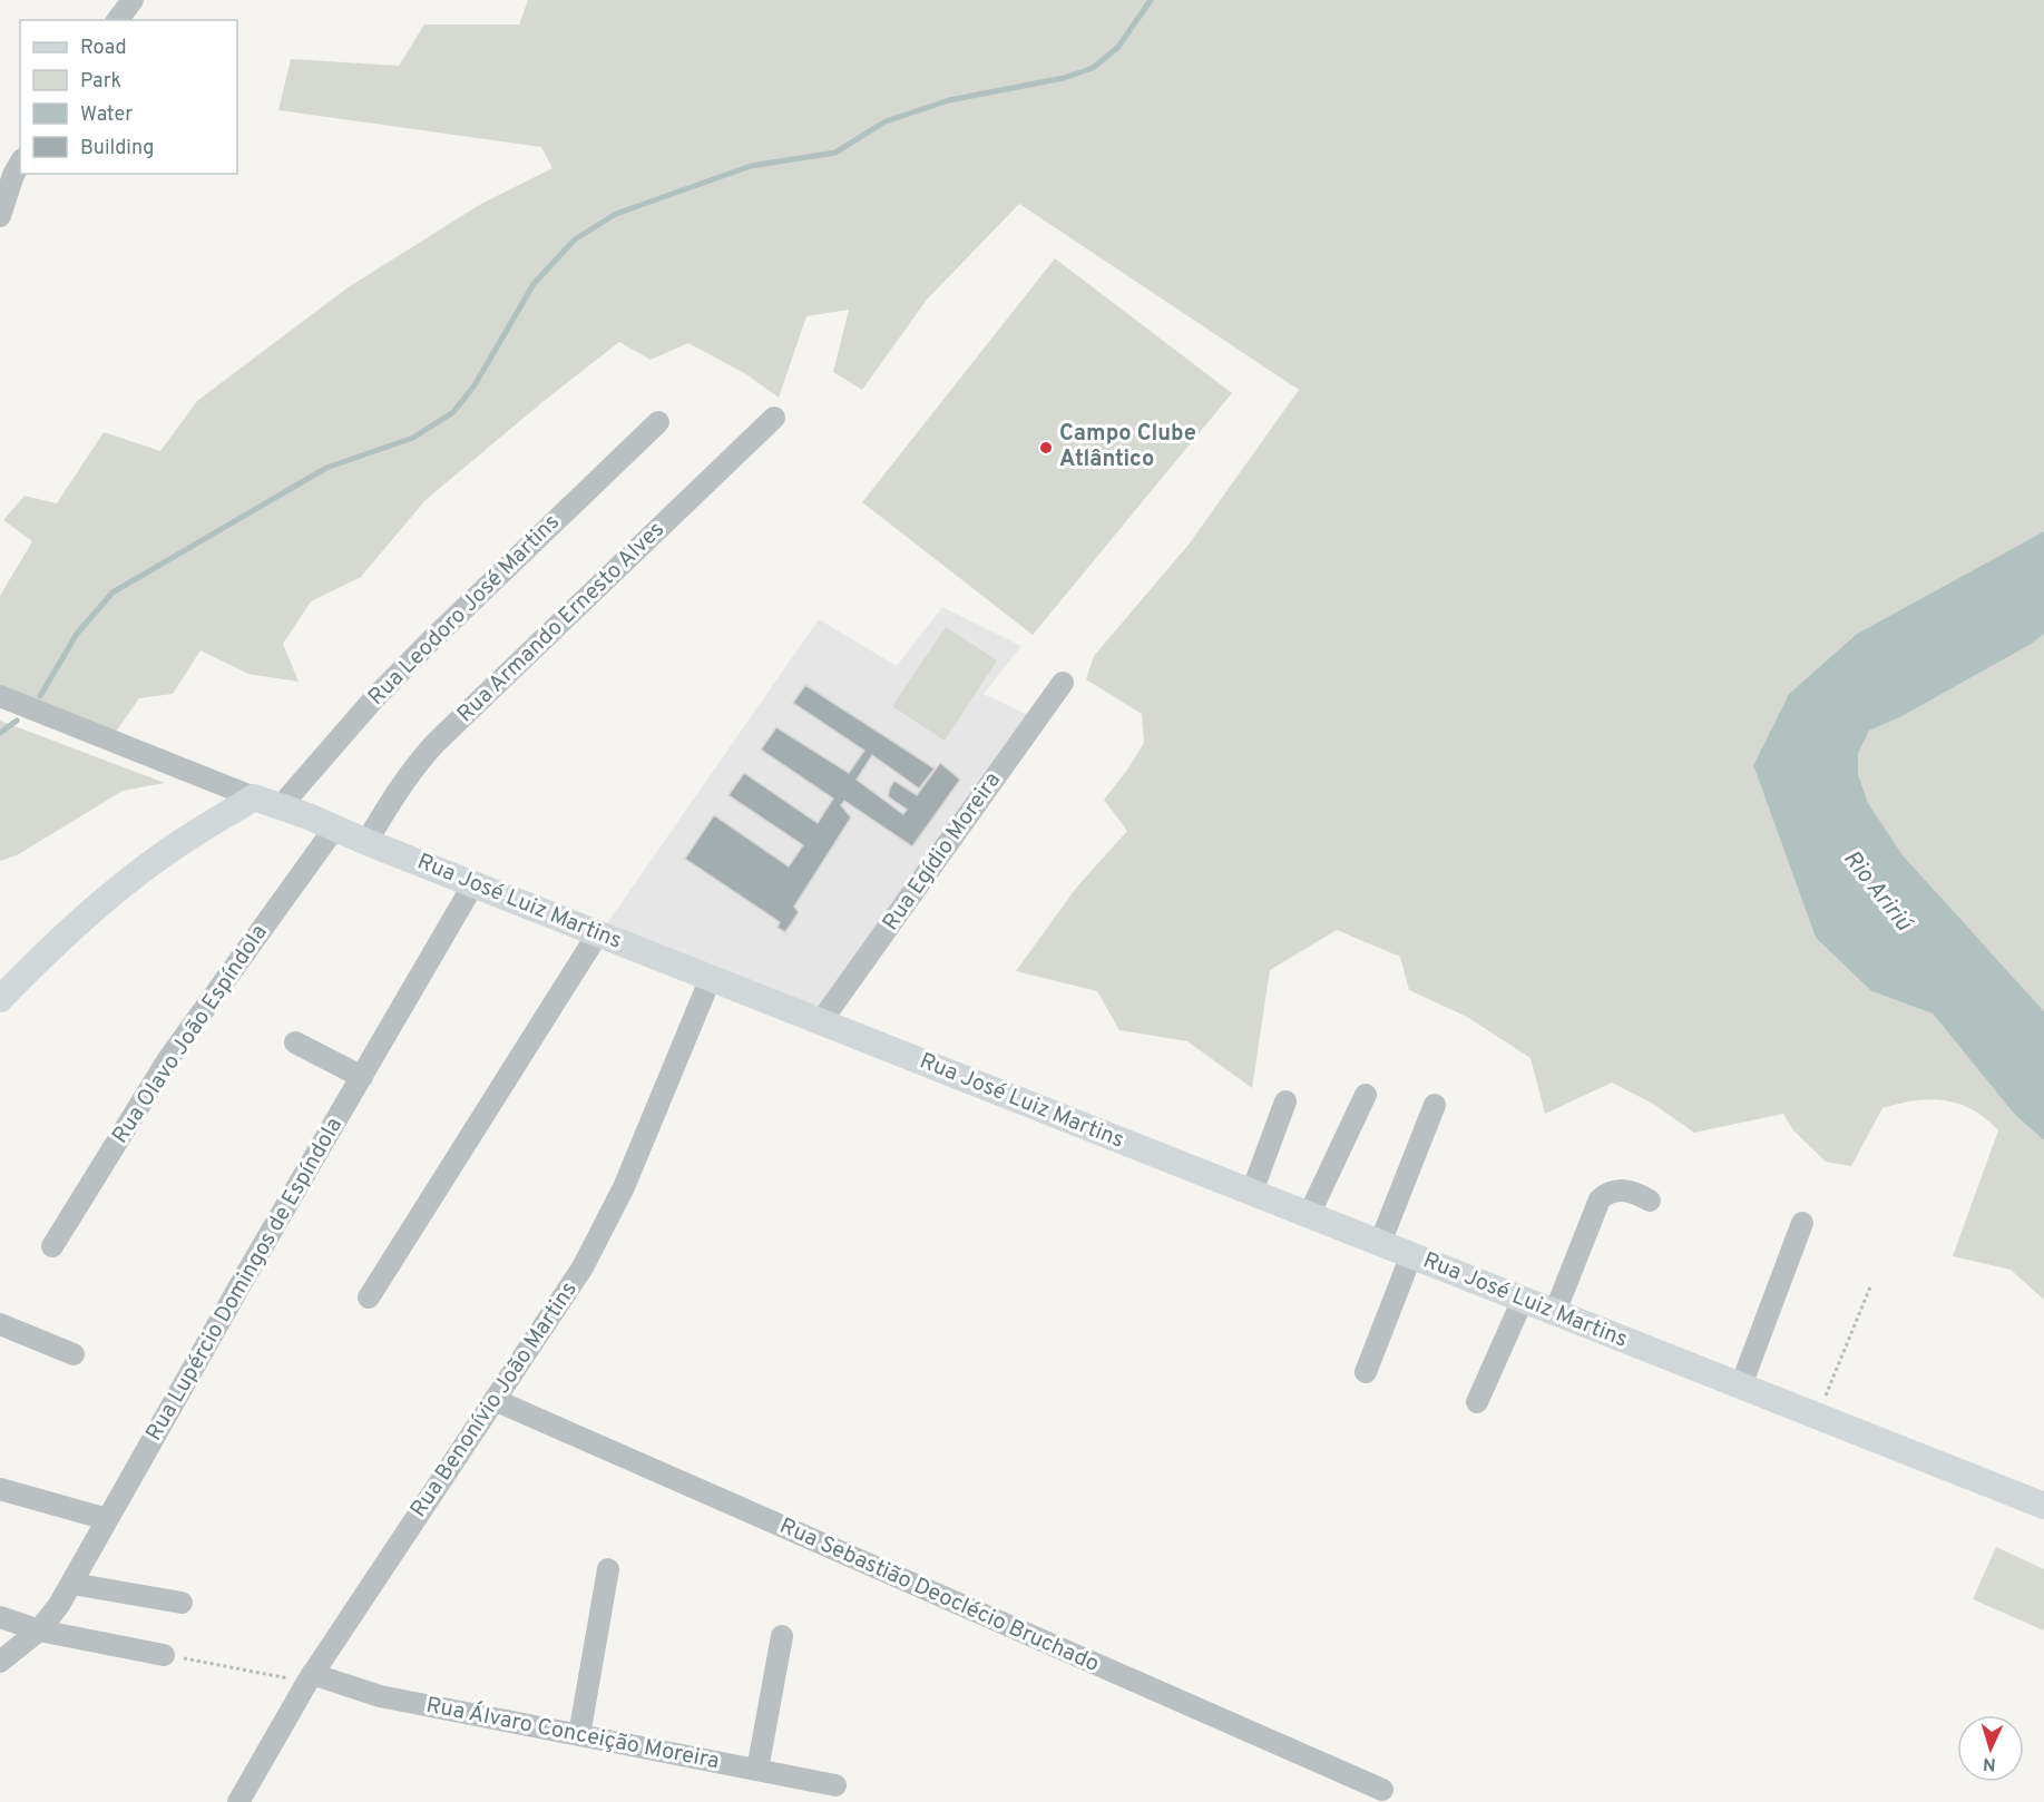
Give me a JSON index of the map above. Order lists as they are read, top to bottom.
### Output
{
  "streets": {
    "main road": ["Rua José Luiz Martins"],
    "street": [
      "Rua Leodoro José Martins",
      "Rua Armando Ernesto Alves",
      "Rua Egídio Moreira",
      "Rua Olavo João Espíndola",
      "Rua Lupércio Domingos de Espíndola",
      "Rua Benonívio João Martins",
      "Rua Sebastião Deoclécio Bruchado",
      "Rua Álvaro Conceição Moreira"
    ]
  },
  "crossings": [
    ["Rua Leodoro José Martins", "Rua José Luiz Martins"],
    ["Rua Armando Ernesto Alves", "Rua José Luiz Martins"],
    ["Rua Egídio Moreira", "Rua José Luiz Martins"],
    ["Rua José Luiz Martins", "Rua Olavo João Espíndola"],
    ["Rua José Luiz Martins", "Rua Lupércio Domingos de Espíndola"],
    ["Rua José Luiz Martins", "Rua Benonívio João Martins"],
    ["Rua Benonívio João Martins", "Rua Sebastião Deoclécio Bruchado"],
    ["Rua Benonívio João Martins", "Rua Álvaro Conceição Moreira"]
  ],
  "water": ["Rio Aririú"],
  "places": ["Campo Clube Atlântico"],
  "legend": [
    "Road",
    "Park",
    "Water",
    "Building"
  ],
  "north": "bottom"
}
